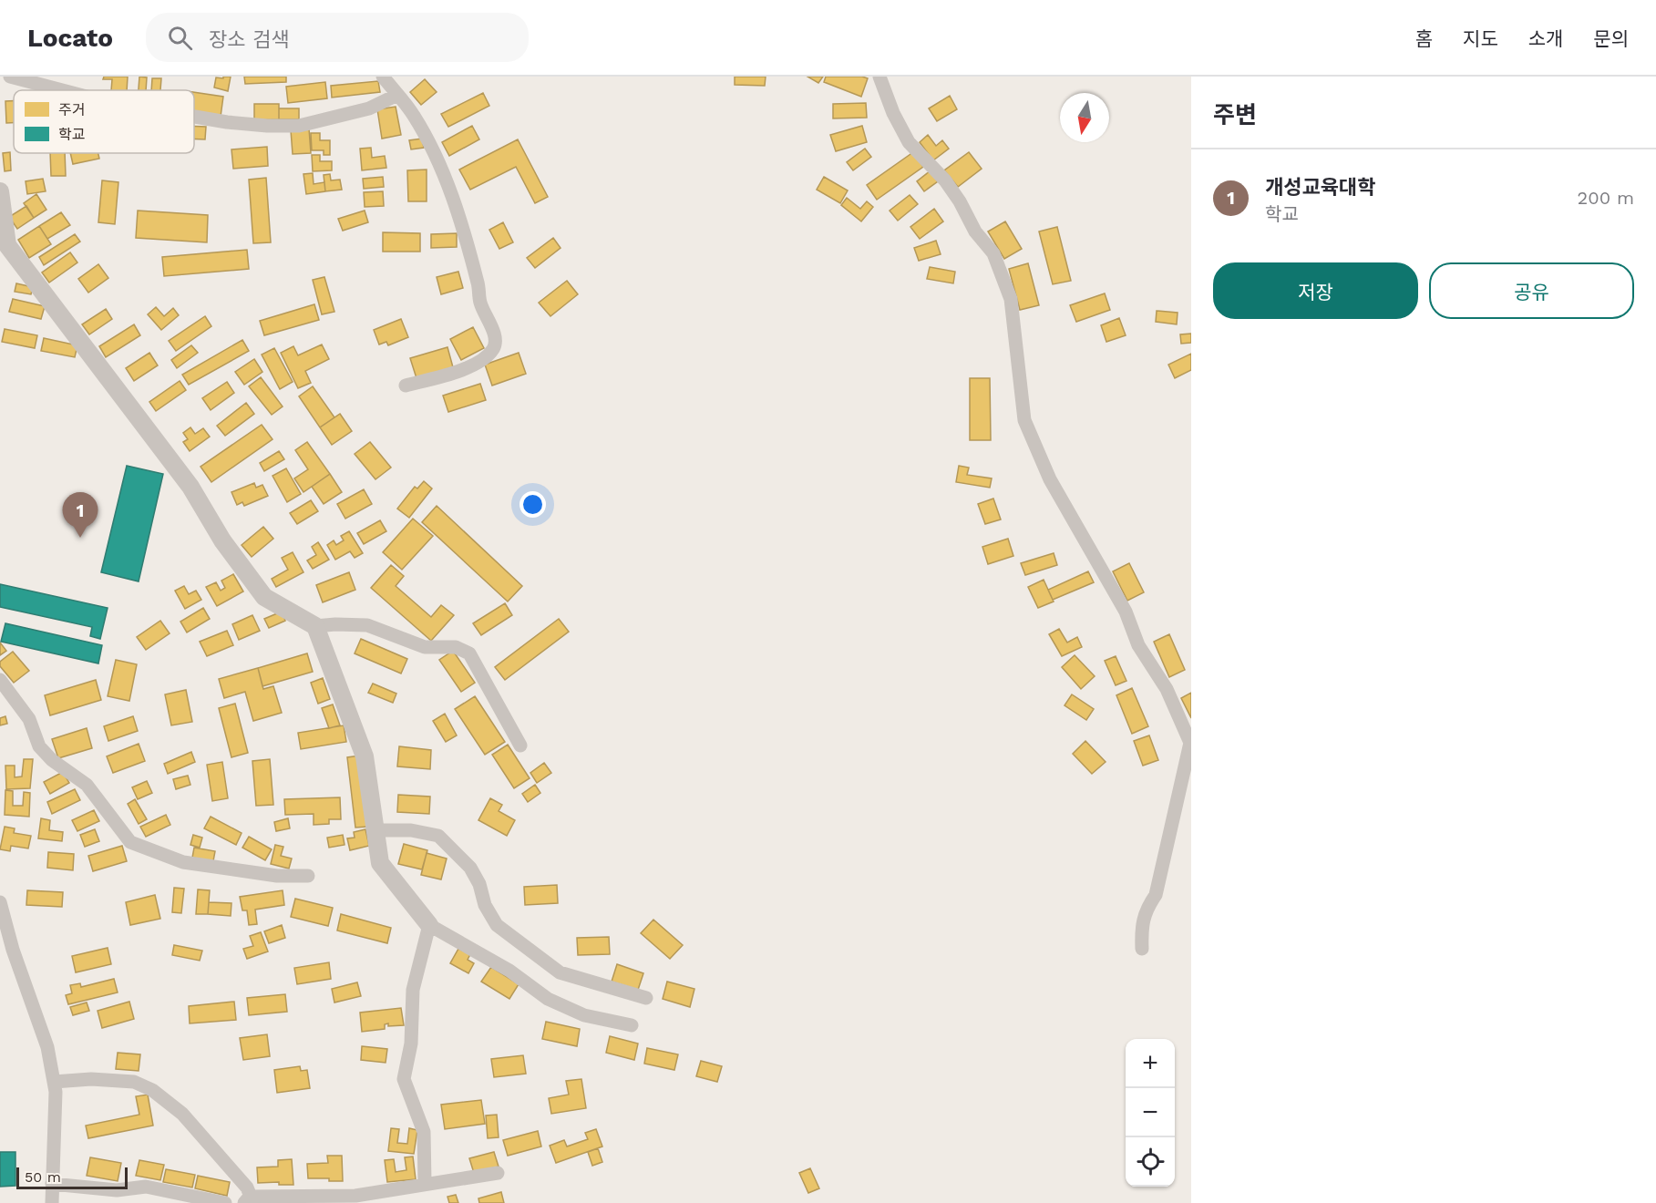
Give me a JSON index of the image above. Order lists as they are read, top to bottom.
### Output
{
  "legend": ["주거", "학교"],
  "scale_bar": "50 m",
  "north": "bottom",
  "page": {
    "header": "Locato",
    "search": "장소 검색",
    "nav": [
      "홈",
      "지도",
      "소개",
      "문의"
    ],
    "heading": "주변",
    "list": [
      {
        "mark": "1",
        "name": "개성교육대학",
        "note": "학교",
        "value": "200 m"
      }
    ],
    "buttons": ["저장", "공유"],
    "pins": "1",
    "map_buttons": ["+", "−"],
    "scale": "50 m"
  }
}
